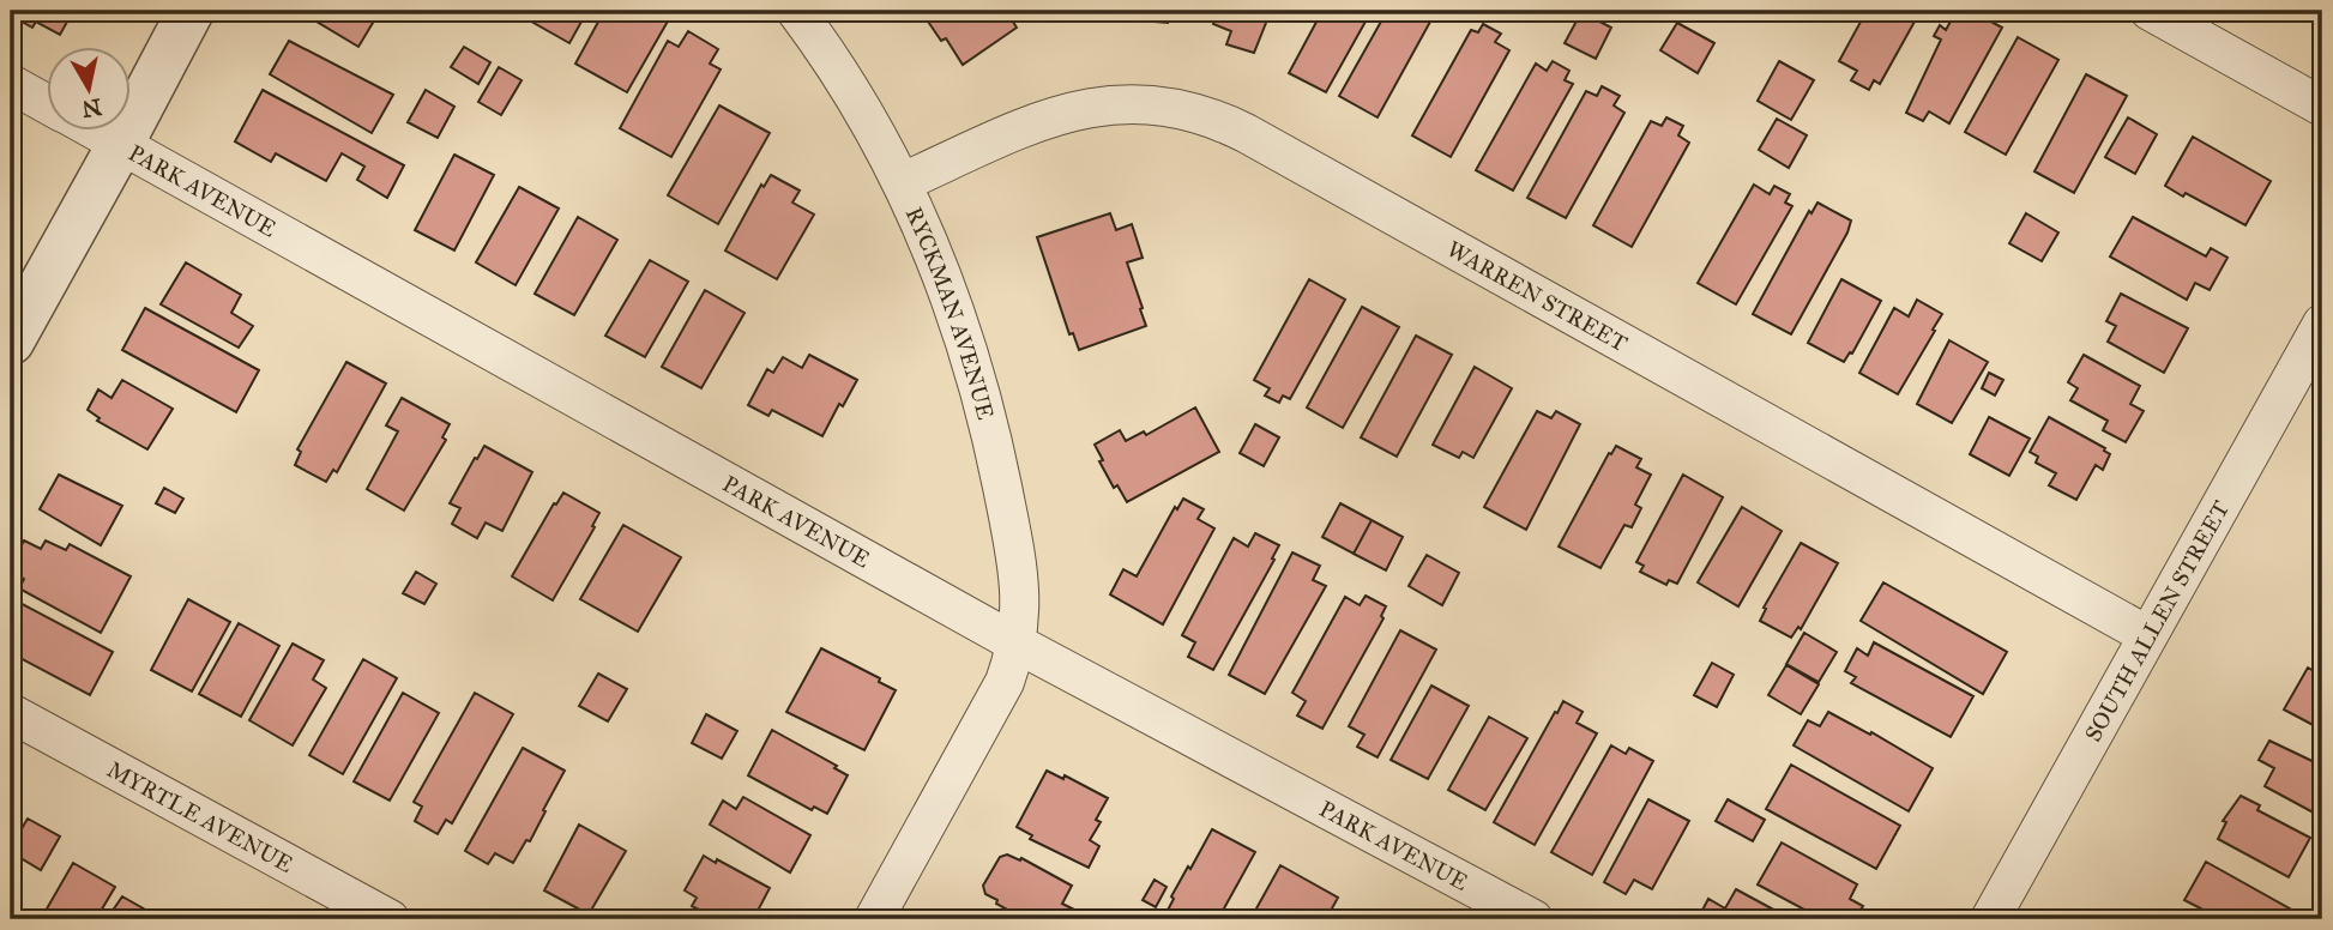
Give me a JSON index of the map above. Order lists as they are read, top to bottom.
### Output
{
  "streets": {
    "street": [
      "PARK AVENUE",
      "WARREN STREET",
      "RYCKMAN AVENUE",
      "SOUTH ALLEN STREET",
      "MYRTLE AVENUE"
    ]
  },
  "crossings": [
    ["PARK AVENUE", "RYCKMAN AVENUE"],
    ["WARREN STREET", "RYCKMAN AVENUE"],
    ["WARREN STREET", "SOUTH ALLEN STREET"]
  ],
  "north": "bottom"
}
